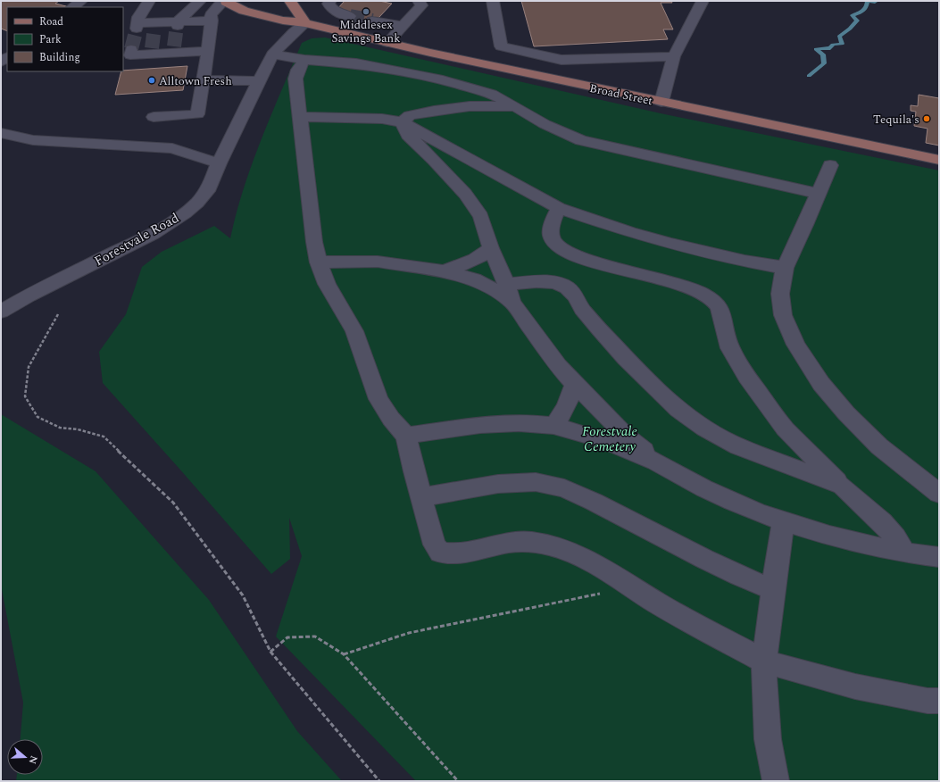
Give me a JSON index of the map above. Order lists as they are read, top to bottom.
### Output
{
  "streets": {
    "main road": ["Broad Street"],
    "street": ["Forestvale Road"]
  },
  "crossings": [
    ["Broad Street", "Forestvale Road"]
  ],
  "parks": ["Forestvale Cemetery"],
  "places": ["Middlesex Savings Bank", "Alltown Fresh", "Tequila's"],
  "legend": ["Road", "Park", "Building"],
  "north": "right"
}
